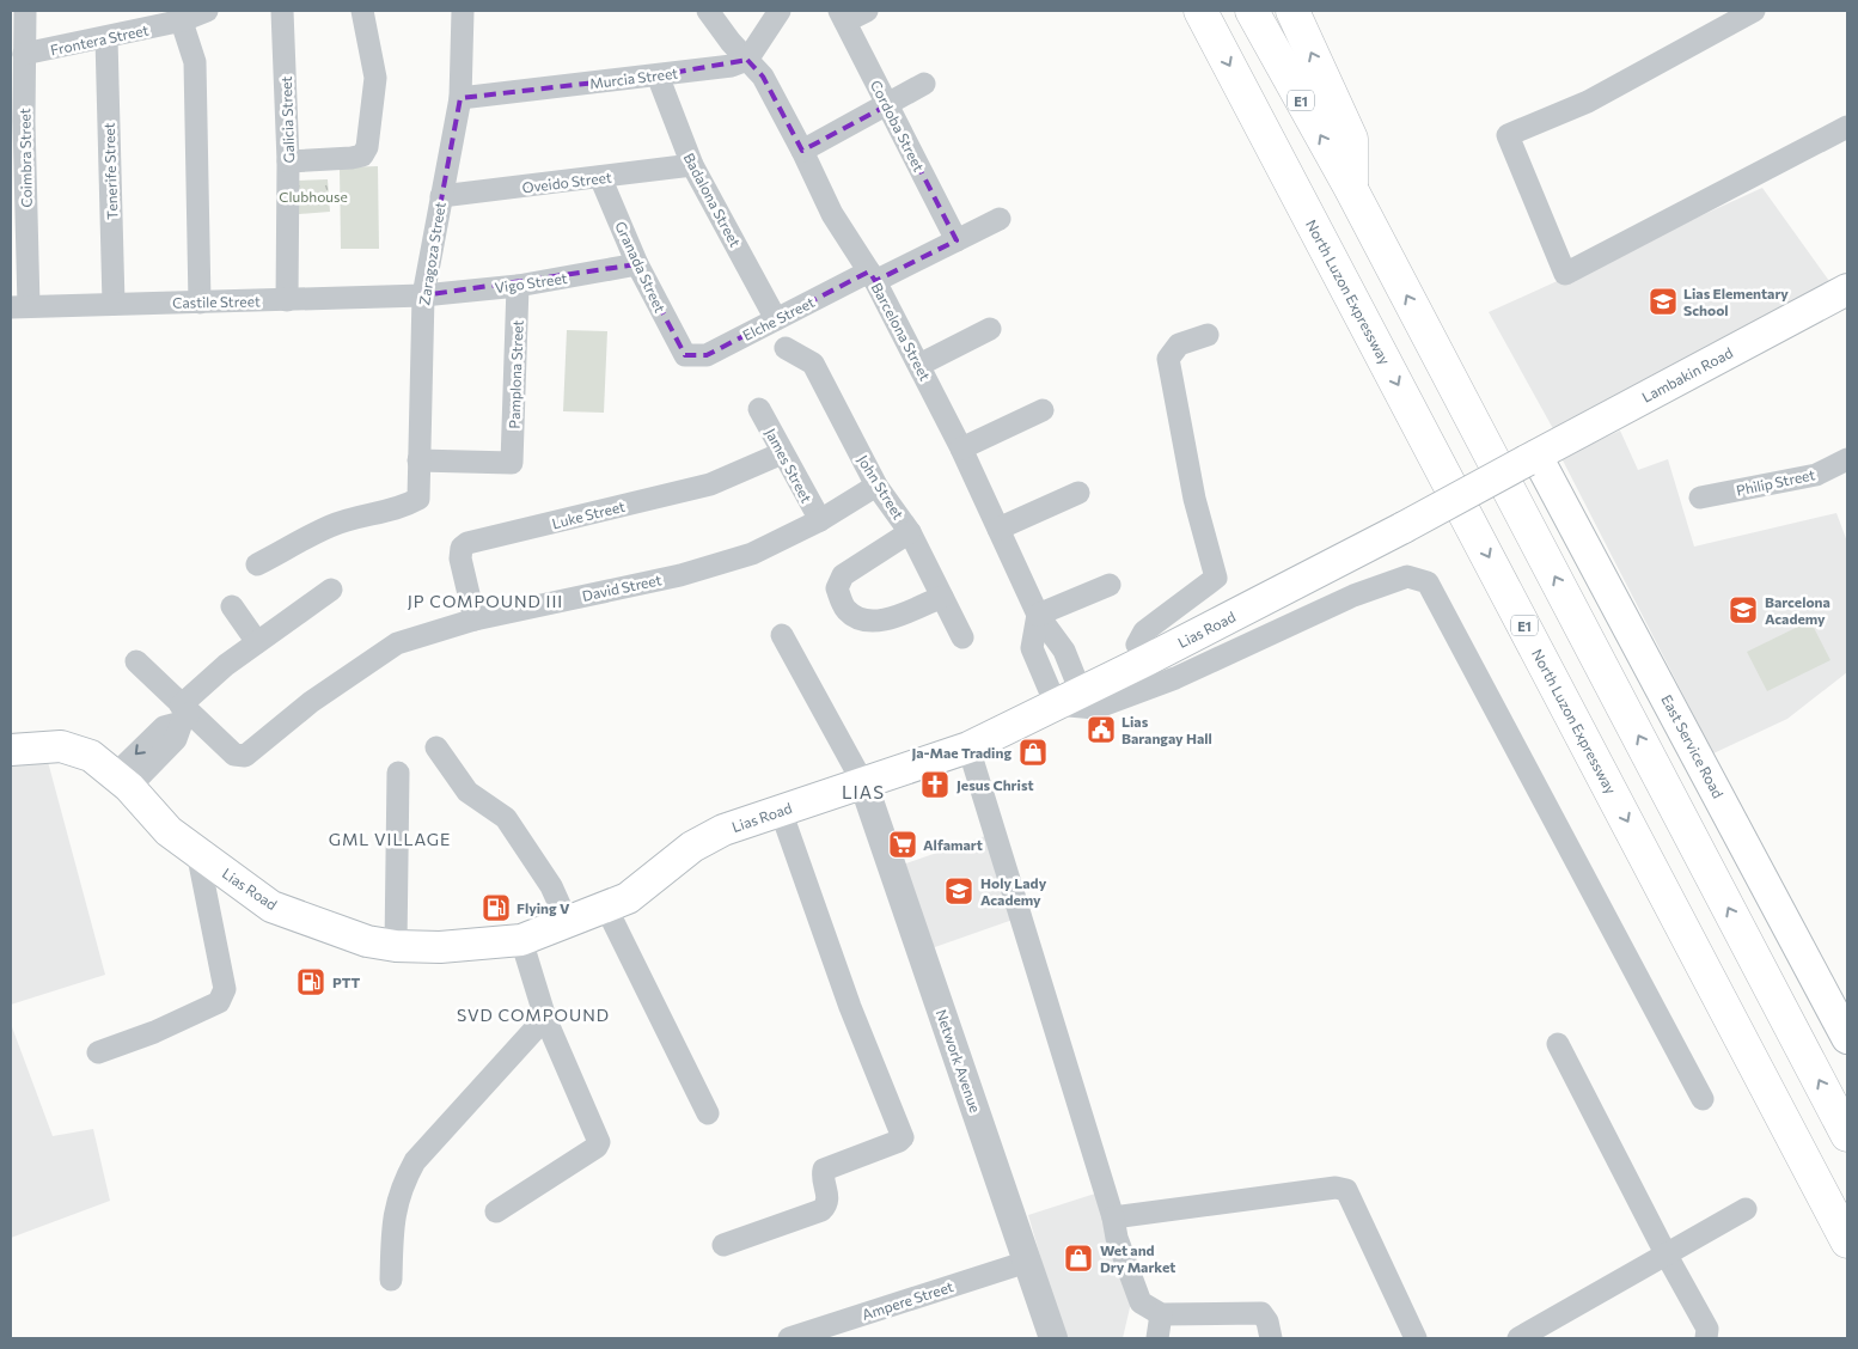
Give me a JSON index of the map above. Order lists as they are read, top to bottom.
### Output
{
  "streets": {
    "highway": ["E1", "North Luzon Expressway"],
    "main road": ["Lambakin Road", "Lias Road", "East Service Road"],
    "street": [
      "Frontera Street",
      "Murcia Street",
      "Galicia Street",
      "Cordoba Street",
      "Coimbra Street",
      "Tenerife Street",
      "Oveido Street",
      "Badalona Street",
      "Zaragoza Street",
      "Granada Street",
      "Vigo Street",
      "Castile Street",
      "Elche Street",
      "Barcelona Street",
      "Pamplona Street",
      "James Street",
      "Philip Street",
      "John Street",
      "Luke Street",
      "David Street",
      "Network Avenue",
      "Ampere Street"
    ]
  },
  "crossings": [
    ["Frontera Street", "Coimbra Street"],
    ["Frontera Street", "Tenerife Street"],
    ["Murcia Street", "Badalona Street"],
    ["Murcia Street", "Zaragoza Street"],
    ["Murcia Street", "Barcelona Street"],
    ["Galicia Street", "Castile Street"],
    ["Cordoba Street", "Elche Street"],
    ["Coimbra Street", "Castile Street"],
    ["Tenerife Street", "Castile Street"],
    ["Oveido Street", "Badalona Street"],
    ["Oveido Street", "Zaragoza Street"],
    ["Oveido Street", "Granada Street"],
    ["Badalona Street", "Elche Street"],
    ["Zaragoza Street", "Vigo Street"],
    ["Zaragoza Street", "Castile Street"],
    ["Zaragoza Street", "Pamplona Street"],
    ["Granada Street", "Vigo Street"],
    ["Granada Street", "Elche Street"],
    ["Vigo Street", "Castile Street"],
    ["Vigo Street", "Pamplona Street"],
    ["Elche Street", "Barcelona Street"],
    ["Lambakin Road", "Lias Road"],
    ["Lambakin Road", "East Service Road"],
    ["James Street", "Luke Street"],
    ["James Street", "David Street"],
    ["John Street", "David Street"],
    ["Luke Street", "David Street"],
    ["Lias Road", "East Service Road"],
    ["Lias Road", "Network Avenue"],
    ["Network Avenue", "Ampere Street"]
  ],
  "districts": [
    "JP COMPOUND III",
    "LIAS",
    "GML VILLAGE",
    "SVD COMPOUND"
  ],
  "parks": ["Clubhouse"],
  "places": {
    "school or university": ["Lias Elementary School", "Barcelona Academy", "Holy Lady Academy"],
    "public building": ["Lias Barangay Hall"],
    "shop": ["Ja-Mae Trading", "Wet and Dry Market"],
    "church": ["Jesus Christ"],
    "supermarket": ["Alfamart"],
    "fuel station": ["Flying V", "PTT"]
  }
}
